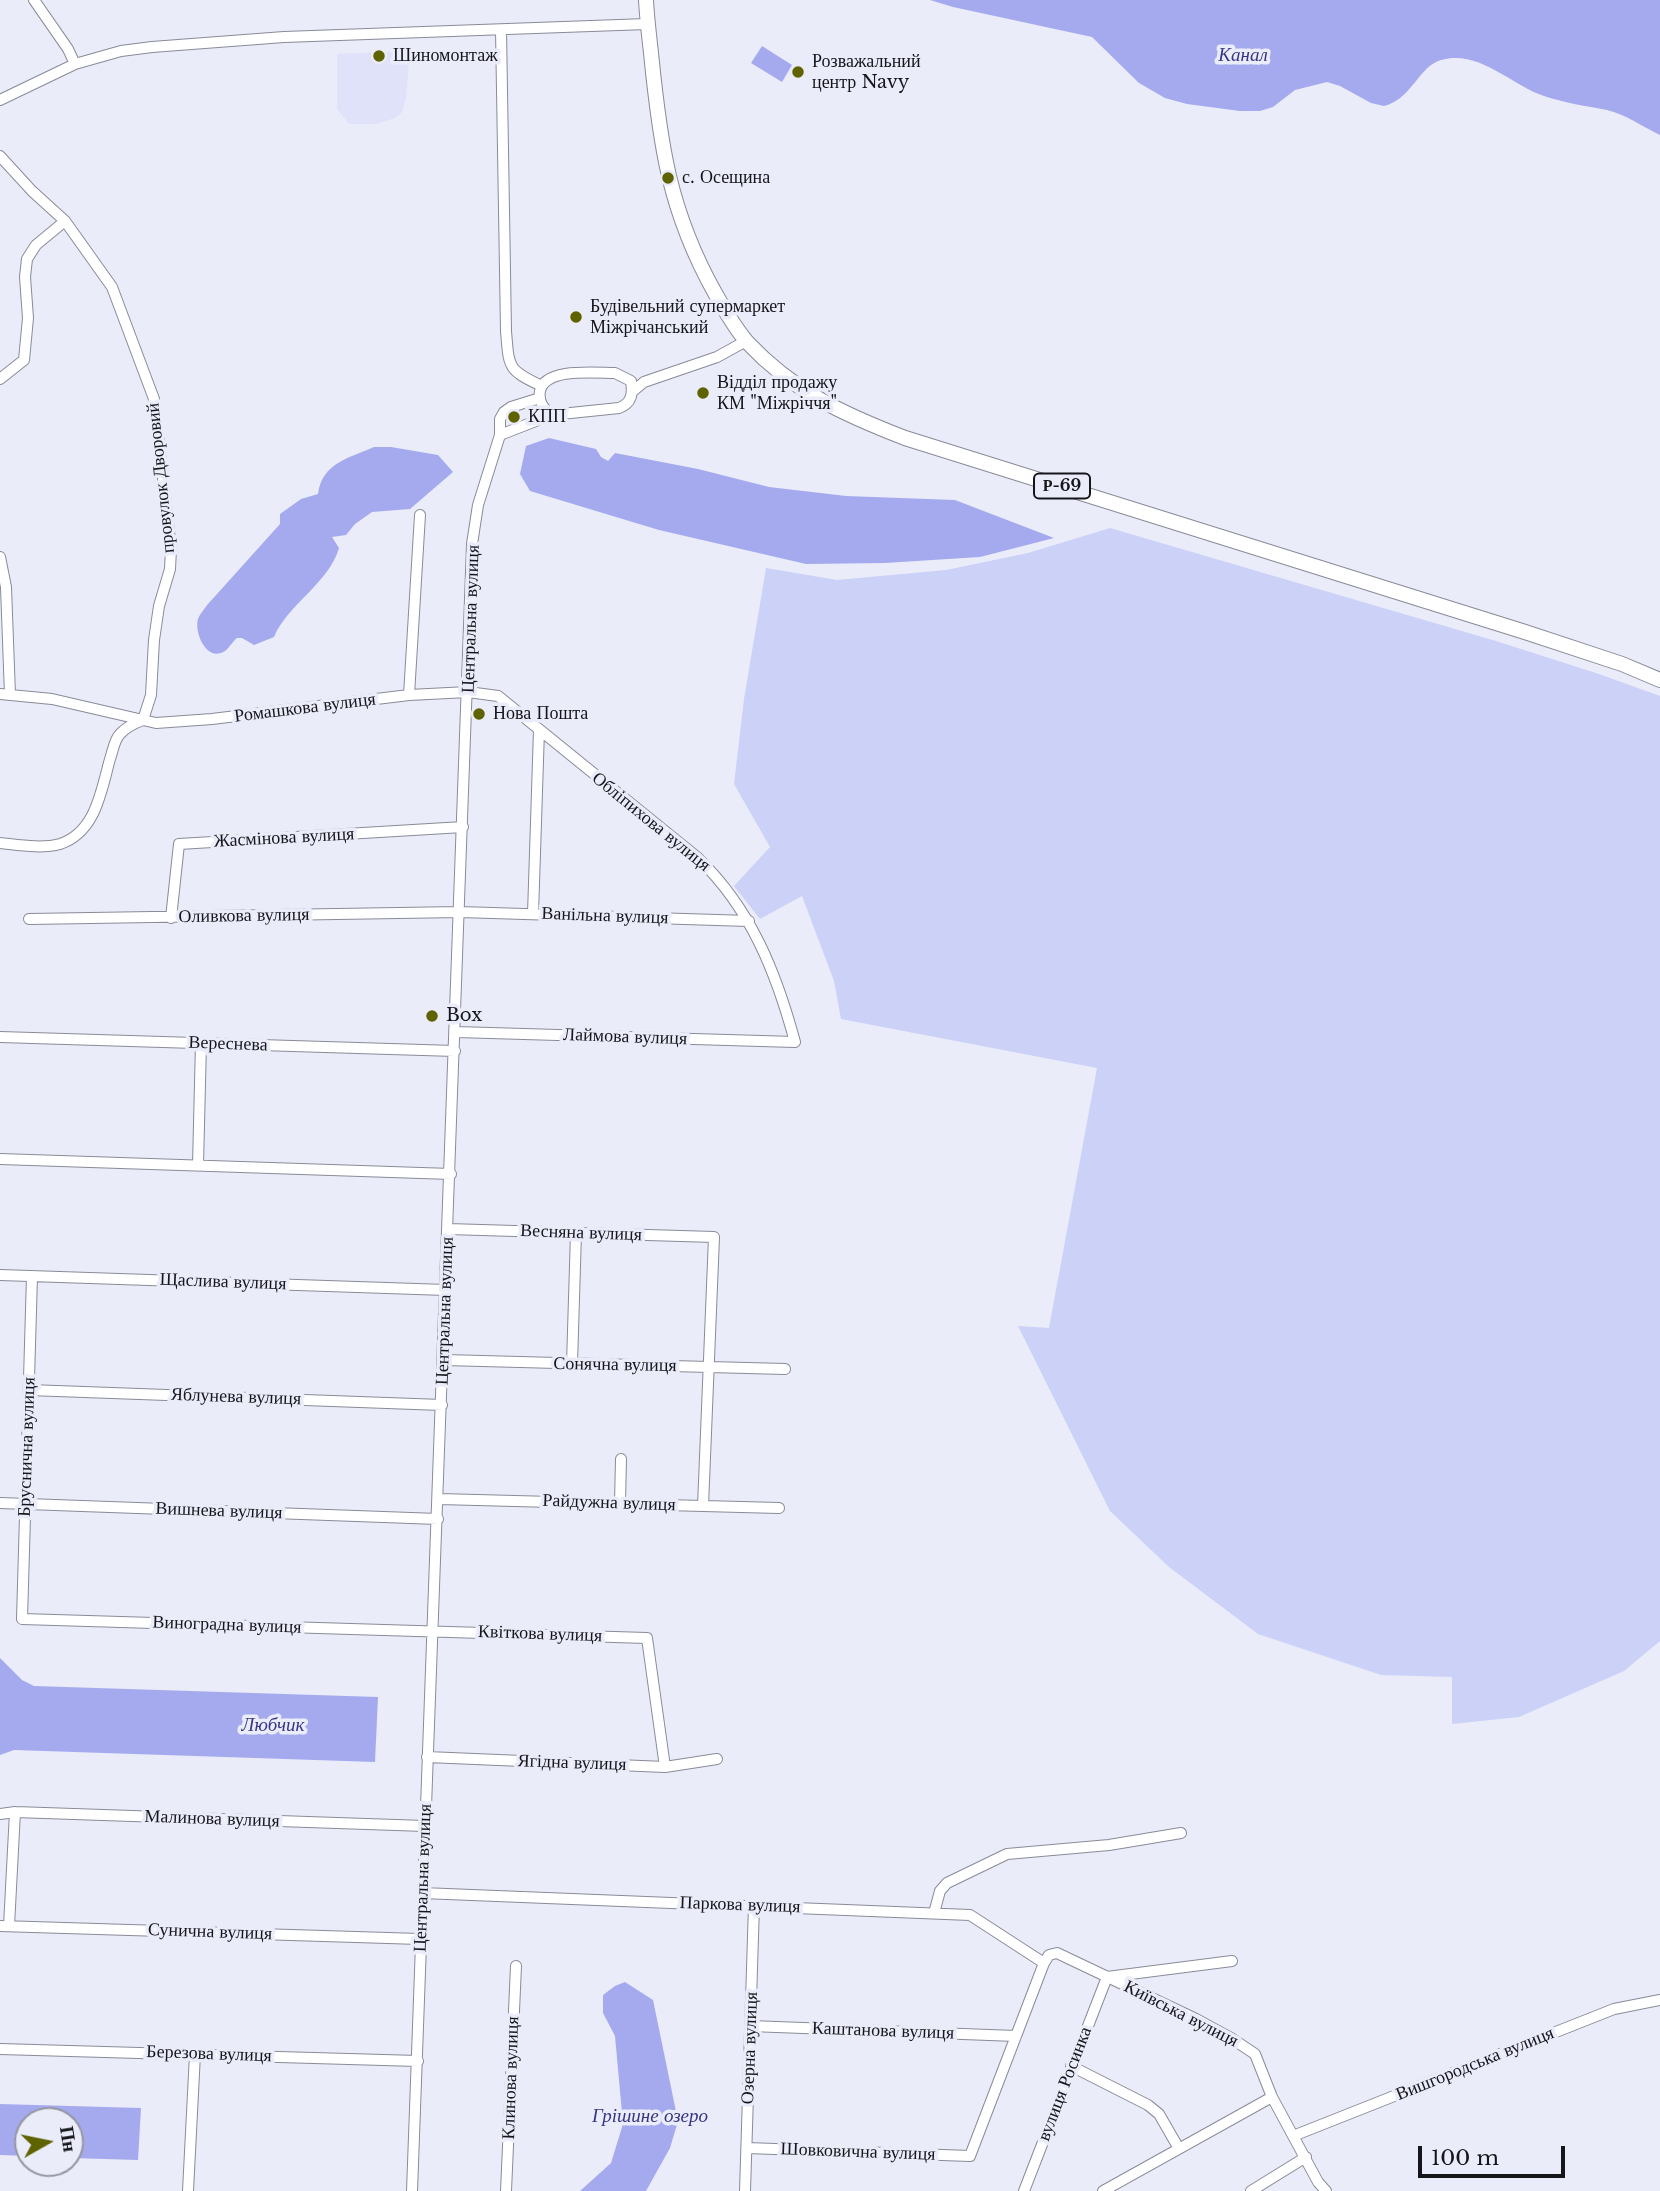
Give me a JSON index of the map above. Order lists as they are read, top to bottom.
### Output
{
  "streets": {
    "main road": ["Р-69"],
    "street": [
      "провулок Дворовий",
      "Центральна вулиця",
      "Ромашкова вулиця",
      "Обліпихова вулиця",
      "Жасмінова вулиця",
      "Оливкова вулиця",
      "Ванільна вулиця",
      "Лаймова вулиця",
      "Вереснева",
      "Весняна вулиця",
      "Щаслива вулиця",
      "Сонячна вулиця",
      "Яблунева вулиця",
      "Бруснична вулиця",
      "Райдужна вулиця",
      "Вишнева вулиця",
      "Виноградна вулиця",
      "Квіткова вулиця",
      "Ягідна вулиця",
      "Малинова вулиця",
      "Паркова вулиця",
      "Сунична вулиця",
      "Київська вулиця",
      "Каштанова вулиця",
      "Озерна вулиця",
      "Березова вулиця",
      "Вишгородська вулиця",
      "Клинова вулиця",
      "вулиця Росинка",
      "Шовковична вулиця"
    ]
  },
  "crossings": [
    ["провулок Дворовий", "Ромашкова вулиця"],
    ["Центральна вулиця", "Ромашкова вулиця"],
    ["Центральна вулиця", "Обліпихова вулиця"],
    ["Центральна вулиця", "Жасмінова вулиця"],
    ["Центральна вулиця", "Оливкова вулиця"],
    ["Центральна вулиця", "Ванільна вулиця"],
    ["Центральна вулиця", "Лаймова вулиця"],
    ["Центральна вулиця", "Вереснева"],
    ["Центральна вулиця", "Весняна вулиця"],
    ["Центральна вулиця", "Щаслива вулиця"],
    ["Центральна вулиця", "Сонячна вулиця"],
    ["Центральна вулиця", "Яблунева вулиця"],
    ["Центральна вулиця", "Райдужна вулиця"],
    ["Центральна вулиця", "Вишнева вулиця"],
    ["Центральна вулиця", "Виноградна вулиця"],
    ["Центральна вулиця", "Квіткова вулиця"],
    ["Центральна вулиця", "Ягідна вулиця"],
    ["Центральна вулиця", "Малинова вулиця"],
    ["Центральна вулиця", "Паркова вулиця"],
    ["Центральна вулиця", "Сунична вулиця"],
    ["Центральна вулиця", "Березова вулиця"],
    ["Ромашкова вулиця", "Обліпихова вулиця"],
    ["Обліпихова вулиця", "Ванільна вулиця"],
    ["Обліпихова вулиця", "Лаймова вулиця"],
    ["Жасмінова вулиця", "Оливкова вулиця"],
    ["Оливкова вулиця", "Ванільна вулиця"],
    ["Весняна вулиця", "Сонячна вулиця"],
    ["Щаслива вулиця", "Бруснична вулиця"],
    ["Яблунева вулиця", "Бруснична вулиця"],
    ["Бруснична вулиця", "Вишнева вулиця"],
    ["Бруснична вулиця", "Виноградна вулиця"],
    ["Виноградна вулиця", "Квіткова вулиця"],
    ["Квіткова вулиця", "Ягідна вулиця"],
    ["Паркова вулиця", "Київська вулиця"],
    ["Паркова вулиця", "Озерна вулиця"],
    ["Київська вулиця", "Вишгородська вулиця"],
    ["Київська вулиця", "вулиця Росинка"],
    ["Каштанова вулиця", "Озерна вулиця"],
    ["Каштанова вулиця", "Шовковична вулиця"],
    ["Озерна вулиця", "Шовковична вулиця"]
  ],
  "water": ["Канал", "Любчик", "Грішине озеро"],
  "places": [
    "Шиномонтаж",
    "Розважальний центр Navy",
    "с. Осещина",
    "Будівельний супермаркет Міжрічанський",
    "Відділ продажу КМ \"Міжріччя\"",
    "КПП",
    "Нова Пошта",
    "Box"
  ],
  "scale_bar": "100 m",
  "north": "right"
}
